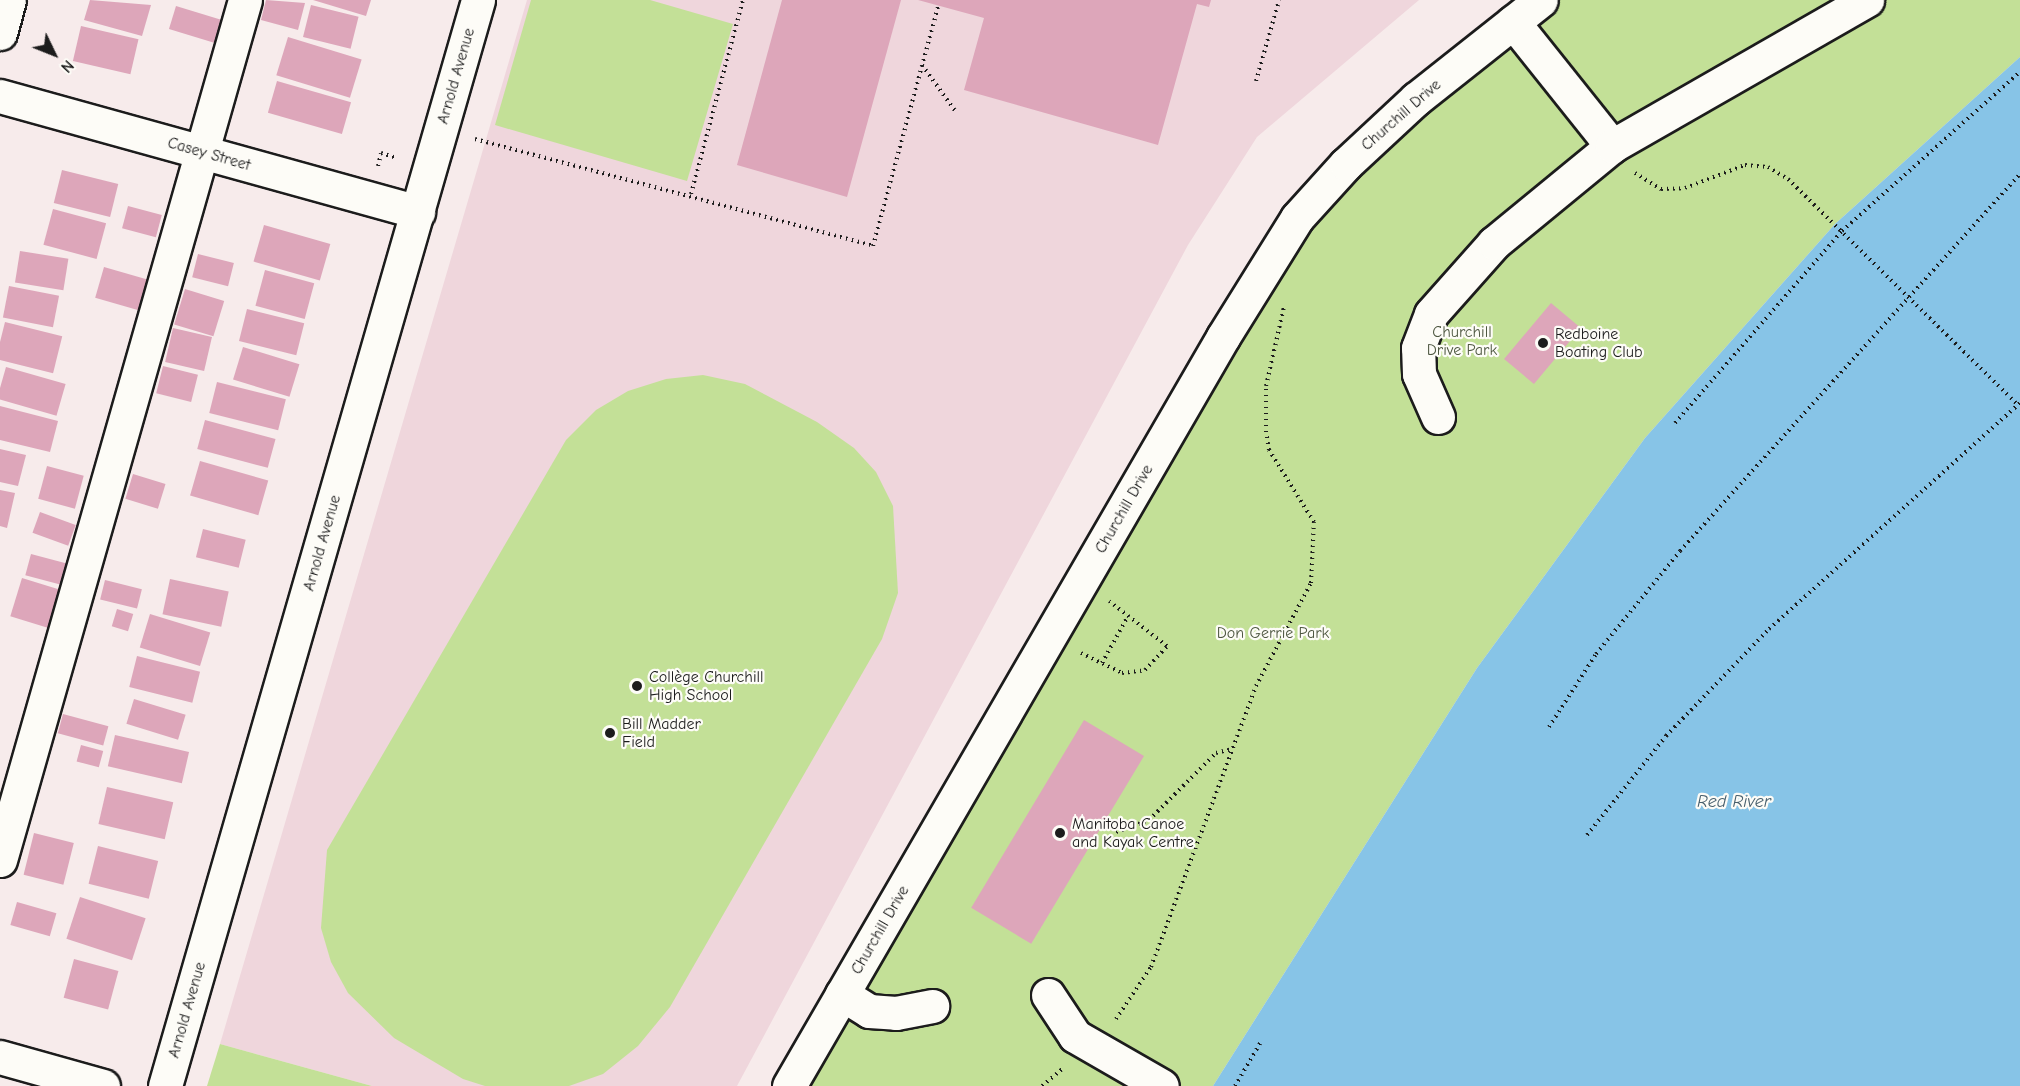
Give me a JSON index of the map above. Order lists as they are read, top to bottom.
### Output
{
  "streets": {
    "street": ["Arnold Avenue", "Churchill Drive", "Casey Street"]
  },
  "crossings": [
    ["Arnold Avenue", "Casey Street"]
  ],
  "water": ["Red River"],
  "parks": ["Churchill Drive Park", "Don Gerrie Park"],
  "places": [
    "Redboine Boating Club",
    "Collège Churchill High School",
    "Bill Madder Field",
    "Manitoba Canoe and Kayak Centre"
  ],
  "north": "bottom right"
}
